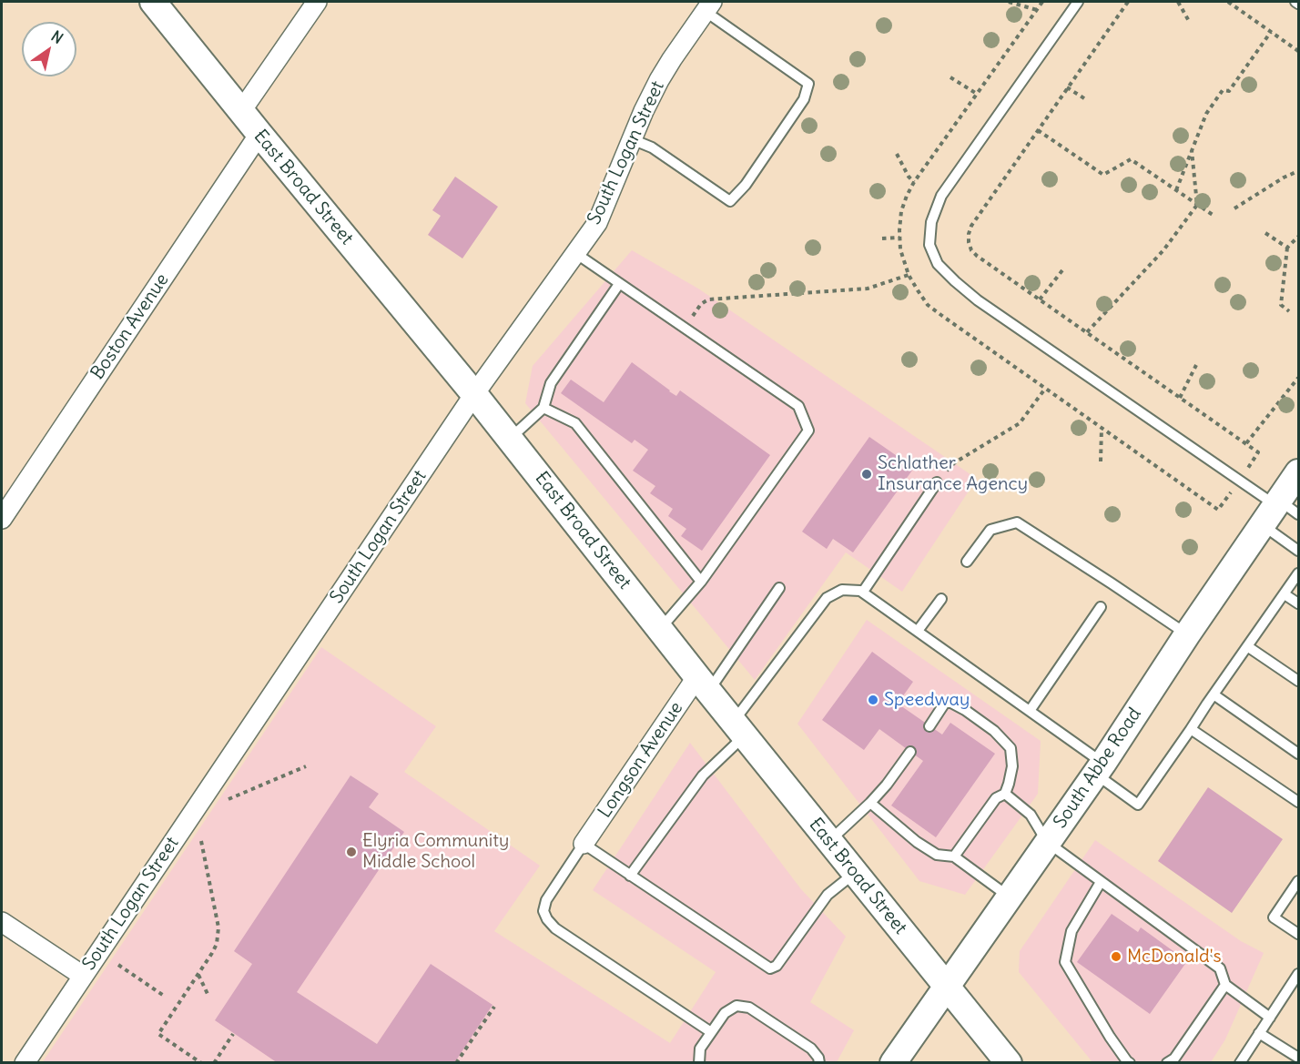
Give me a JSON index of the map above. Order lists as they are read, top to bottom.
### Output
{
  "streets": {
    "street": [
      "South Logan Street",
      "East Broad Street",
      "Boston Avenue",
      "Longson Avenue",
      "South Abbe Road"
    ]
  },
  "crossings": [
    ["South Logan Street", "East Broad Street"],
    ["East Broad Street", "Boston Avenue"],
    ["East Broad Street", "Longson Avenue"],
    ["East Broad Street", "South Abbe Road"]
  ],
  "places": [
    "Schlather Insurance Agency",
    "Speedway",
    "Elyria Community Middle School",
    "McDonald's"
  ],
  "north": "top right"
}
